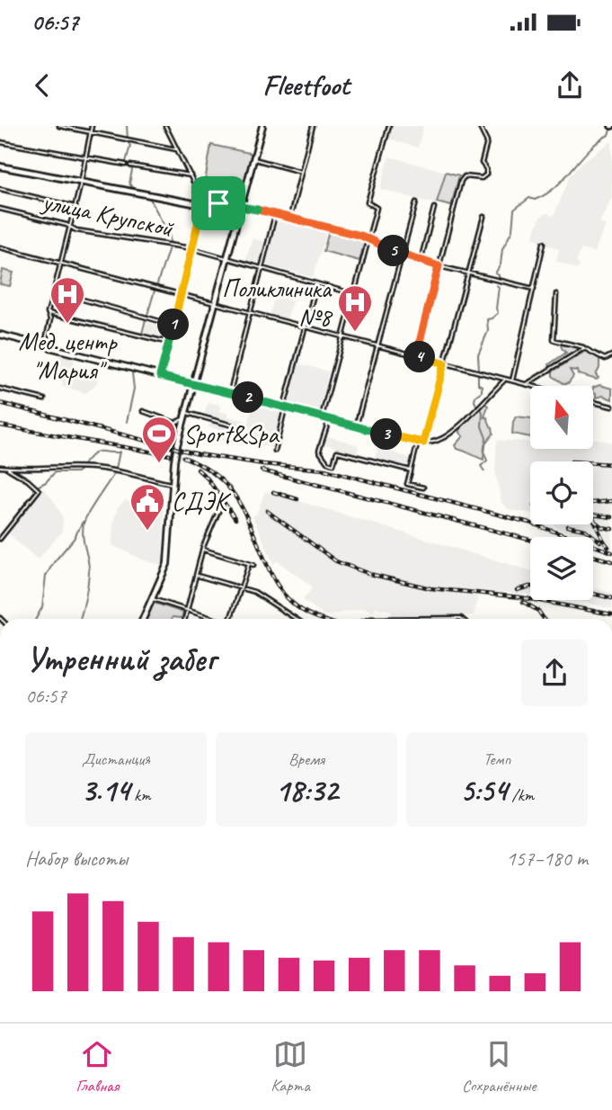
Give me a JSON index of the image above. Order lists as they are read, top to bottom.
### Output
{
  "streets": {
    "street": ["улица Крупской"]
  },
  "places": {
    "hospital": ["Мед. центр \"Мария\"", "Поликлиника №8"],
    "sports": ["Sport&Spa"],
    "public building": ["СДЭК"]
  },
  "north": "top",
  "page": {
    "status": "06:57",
    "header": "Fleetfoot",
    "pins": [
      "5",
      "1",
      "4",
      "2",
      "3"
    ],
    "heading": ["Утренний забег", "06:57"],
    "stats": [
      ["Дистанция", "3.14 km"],
      ["Время", "18:32"],
      ["Темп", "5:54 /km"]
    ],
    "chart": ["Набор высоты", "157–180 m"],
    "tabs": ["Главная", "Карта", "Сохранённые"]
  }
}
